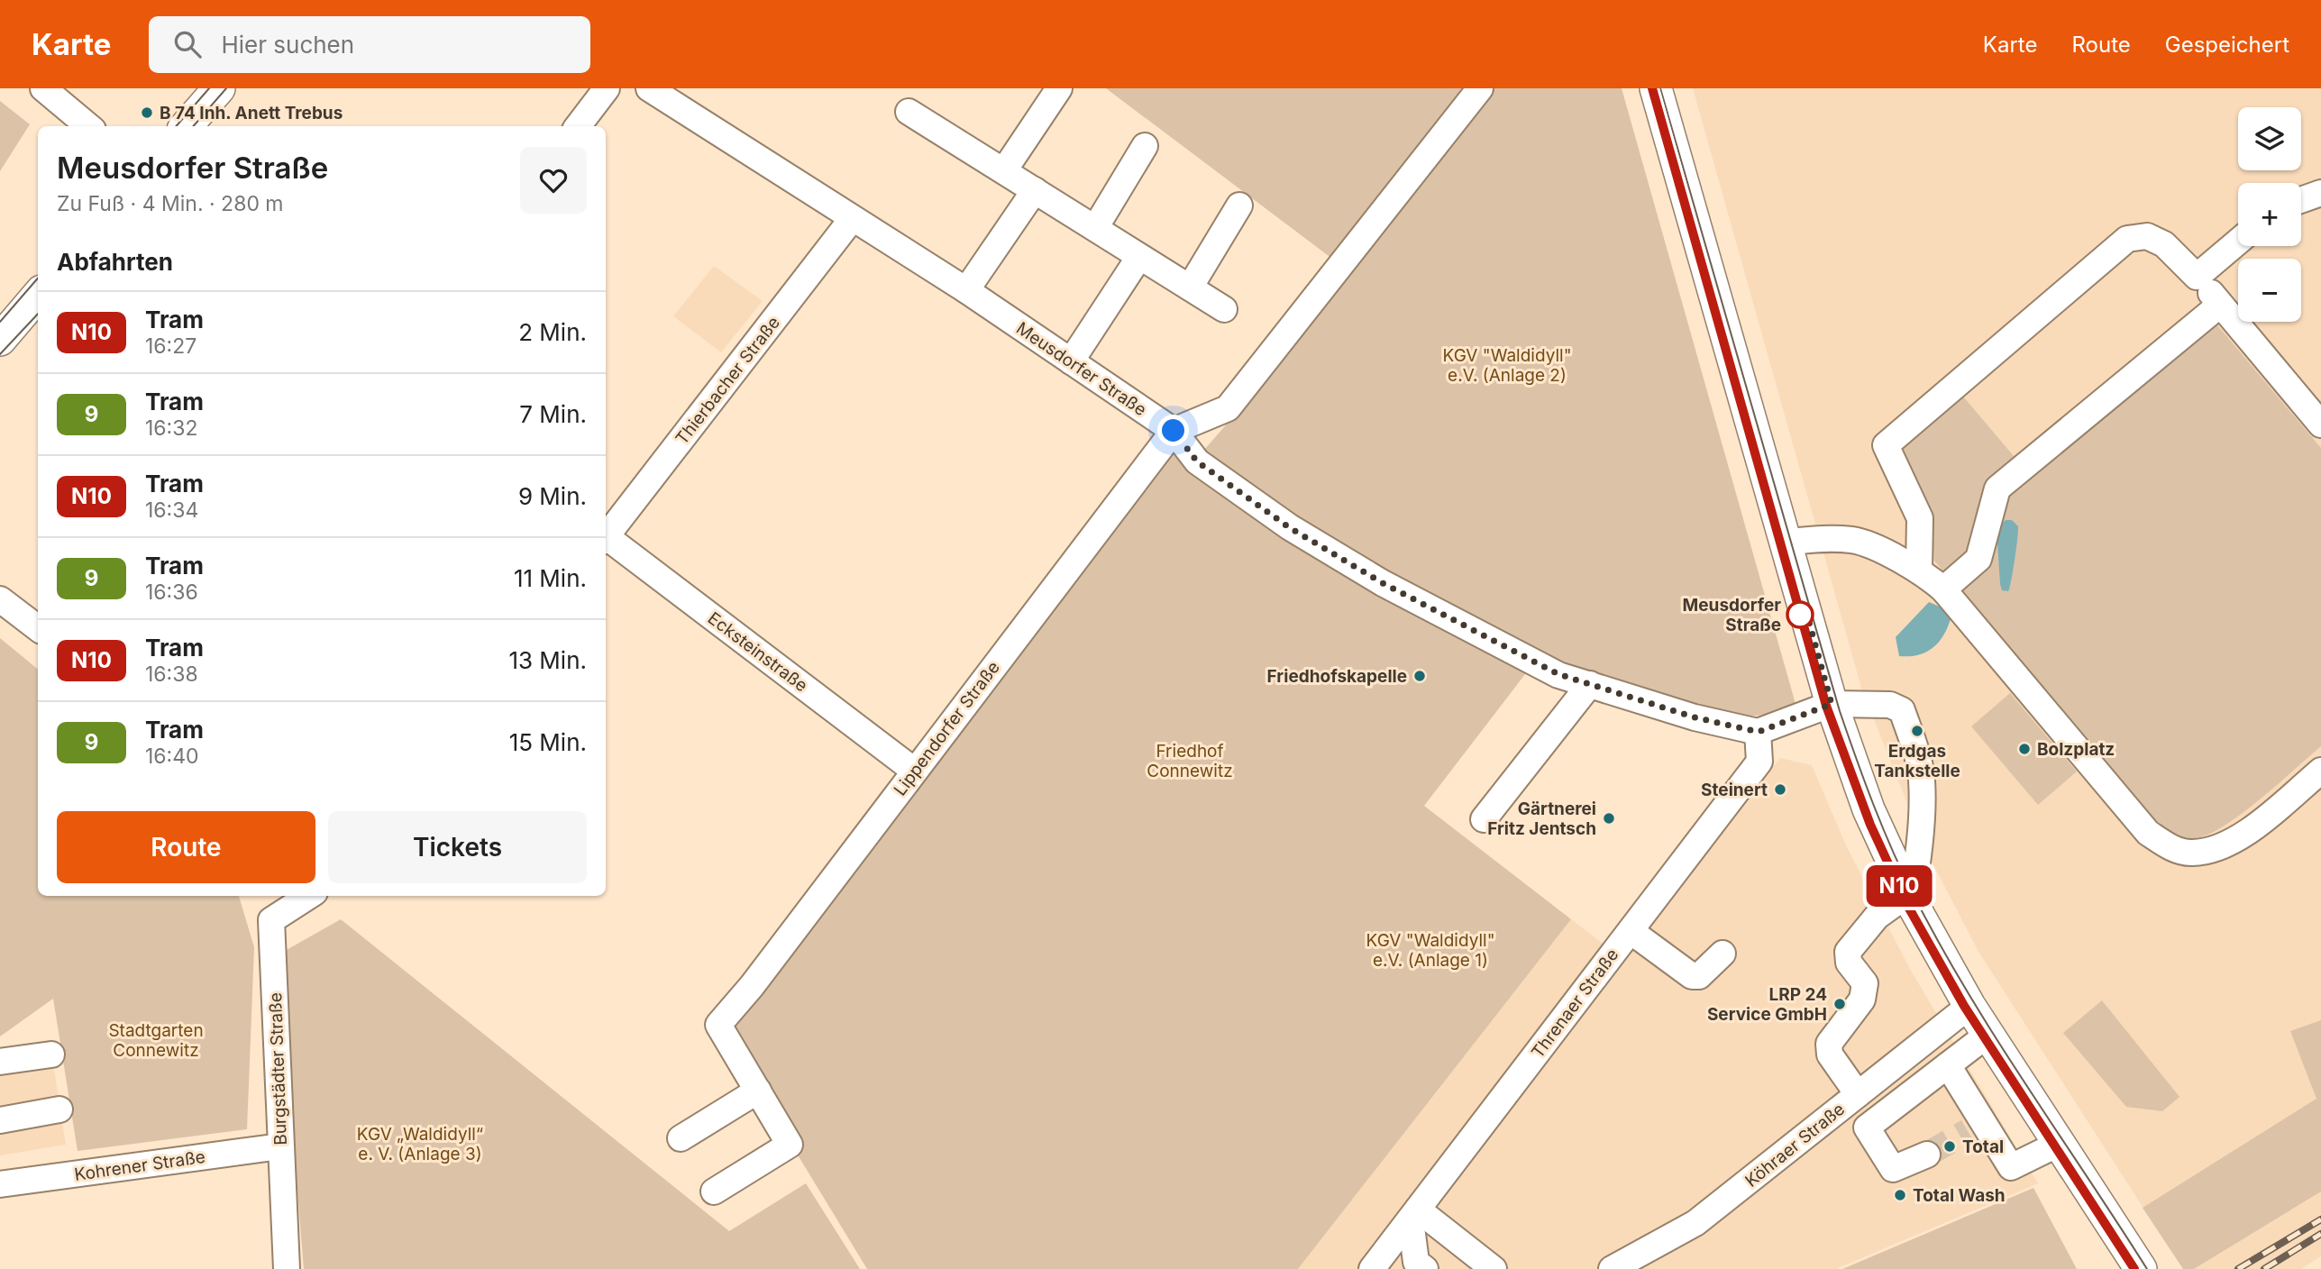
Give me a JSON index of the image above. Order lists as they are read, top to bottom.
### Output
{
  "streets": {
    "street": [
      "Meusdorfer Straße",
      "Thierbacher Straße",
      "Ecksteinstraße",
      "Lippendorfer Straße",
      "Threnaer Straße",
      "Burgstädter Straße",
      "Köhraer Straße",
      "Kohrener Straße"
    ]
  },
  "crossings": [
    ["Meusdorfer Straße", "Thierbacher Straße"],
    ["Meusdorfer Straße", "Lippendorfer Straße"],
    ["Meusdorfer Straße", "Threnaer Straße"],
    ["Ecksteinstraße", "Lippendorfer Straße"],
    ["Burgstädter Straße", "Kohrener Straße"]
  ],
  "parks": [
    "KGV \"Waldidyll\" e.V. (Anlage 2)",
    "Friedhof Connewitz",
    "KGV \"Waldidyll\" e.V. (Anlage 1)",
    "Stadtgarten Connewitz",
    "KGV „Waldidyll“ e. V. (Anlage 3)"
  ],
  "places": [
    "B 74 Inh. Anett Trebus",
    "Meusdorfer Straße",
    "Friedhofskapelle",
    "Erdgas Tankstelle",
    "Bolzplatz",
    "Steinert",
    "Gärtnerei Fritz Jentsch",
    "LRP 24 Service GmbH",
    "Total",
    "Total Wash"
  ],
  "lines": ["tram line N10"],
  "page": {
    "header": "Karte",
    "search": "Hier suchen",
    "nav": ["Karte", "Route", "Gespeichert"],
    "on_map": "N10",
    "map_buttons": ["+", "−"],
    "heading": [
      ["Meusdorfer Straße", "Zu Fuß · 4 Min. · 280 m"],
      "Abfahrten"
    ],
    "list": [
      {
        "mark": "N10",
        "name": "Tram",
        "note": "16:27",
        "value": "2 Min."
      },
      {
        "mark": "9",
        "name": "Tram",
        "note": "16:32",
        "value": "7 Min."
      },
      {
        "mark": "N10",
        "name": "Tram",
        "note": "16:34",
        "value": "9 Min."
      },
      {
        "mark": "9",
        "name": "Tram",
        "note": "16:36",
        "value": "11 Min."
      },
      {
        "mark": "N10",
        "name": "Tram",
        "note": "16:38",
        "value": "13 Min."
      },
      {
        "mark": "9",
        "name": "Tram",
        "note": "16:40",
        "value": "15 Min."
      }
    ],
    "buttons": ["Route", "Tickets"]
  }
}
